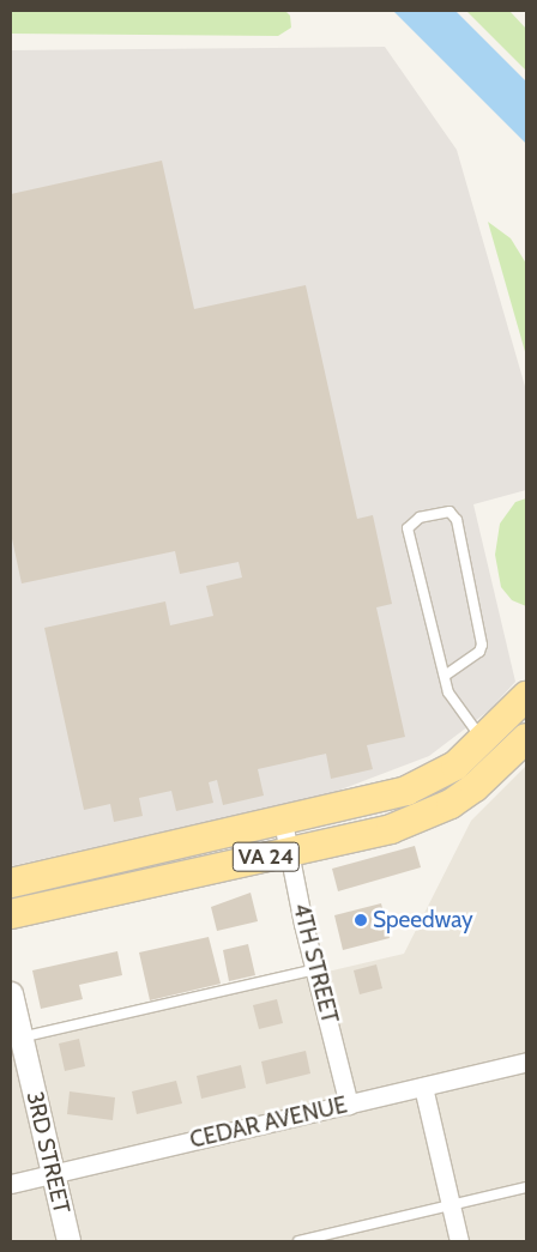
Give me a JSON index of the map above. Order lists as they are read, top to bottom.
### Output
{
  "streets": {
    "main road": ["VA 24"],
    "street": ["4TH STREET", "CEDAR AVENUE", "3RD STREET"]
  },
  "crossings": [
    ["VA 24", "4TH STREET"],
    ["4TH STREET", "CEDAR AVENUE"],
    ["CEDAR AVENUE", "3RD STREET"]
  ],
  "places": ["Speedway"]
}
